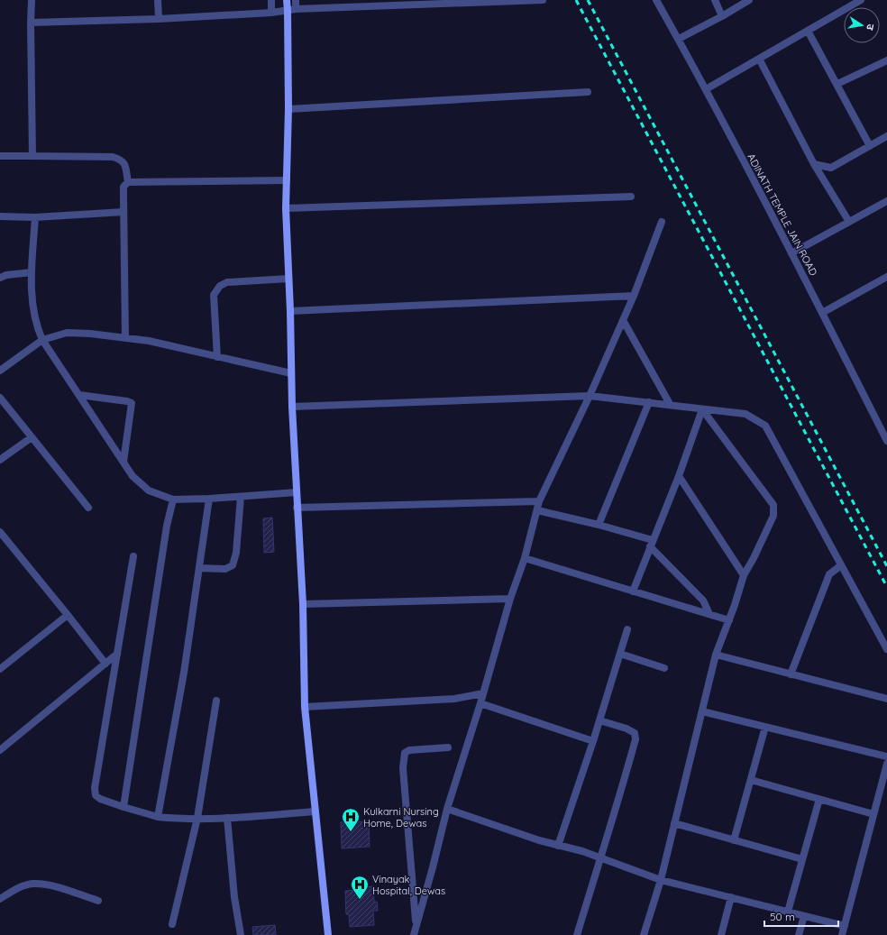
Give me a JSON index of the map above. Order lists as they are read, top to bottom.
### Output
{
  "streets": {
    "street": ["ADINATH TEMPLE JAIN ROAD"]
  },
  "places": {
    "hospital": ["Kulkarni Nursing Home, Dewas", "Vinayak Hospital, Dewas"]
  },
  "scale_bar": "50 m",
  "north": "right"
}
